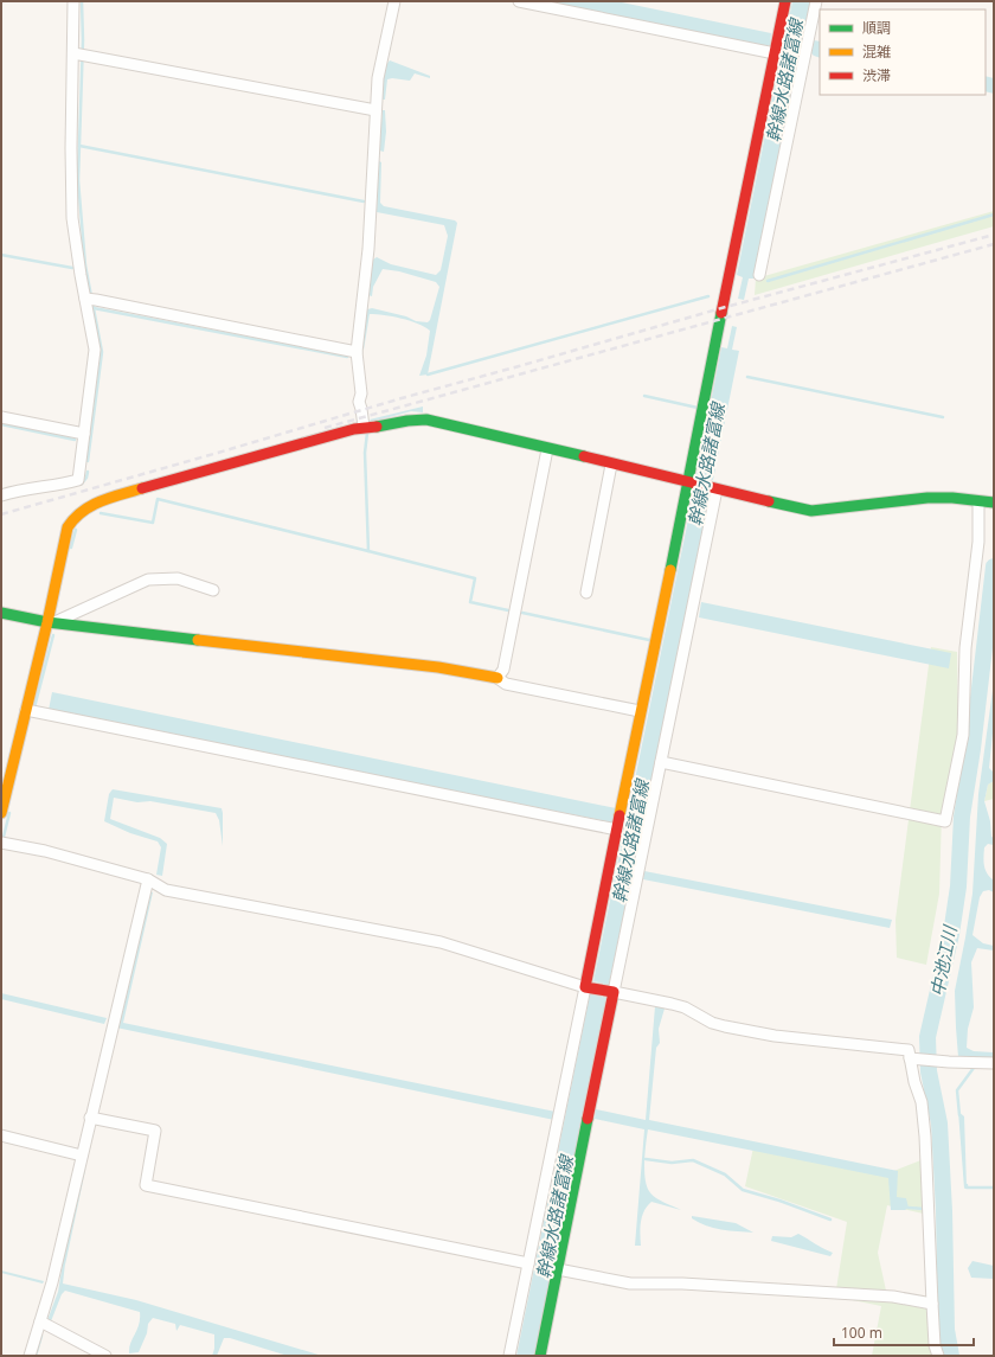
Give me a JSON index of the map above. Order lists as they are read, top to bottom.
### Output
{
  "water": ["幹線水路諸富線", "中池江川"],
  "legend": ["順調", "混雑", "渋滞"],
  "scale_bar": "100 m"
}
